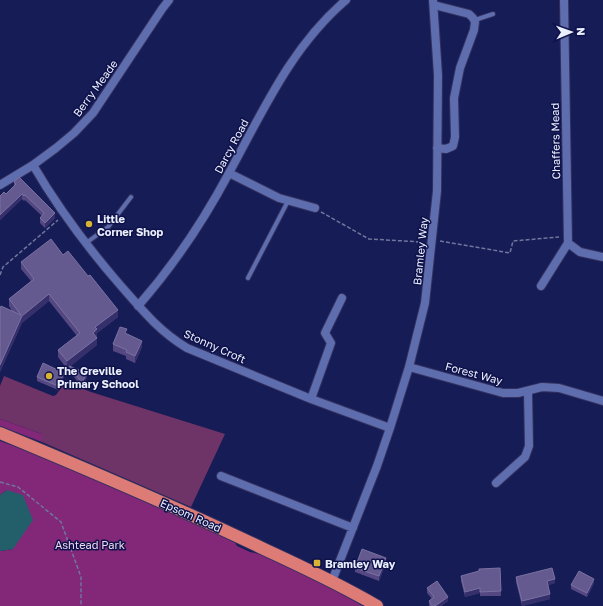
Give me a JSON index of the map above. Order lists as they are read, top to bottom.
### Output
{
  "streets": {
    "highway": ["Epsom Road"],
    "street": [
      "Berry Meade",
      "Chaffers Mead",
      "Darcy Road",
      "Bramley Way",
      "Stonny Croft",
      "Forest Way"
    ]
  },
  "crossings": [
    ["Berry Meade", "Stonny Croft"],
    ["Darcy Road", "Stonny Croft"],
    ["Bramley Way", "Stonny Croft"],
    ["Bramley Way", "Forest Way"],
    ["Bramley Way", "Epsom Road"]
  ],
  "parks": ["Ashtead Park"],
  "places": {
    "other": ["Little Corner Shop", "The Greville Primary School"],
    "transit": ["Bramley Way"]
  },
  "north": "right"
}
